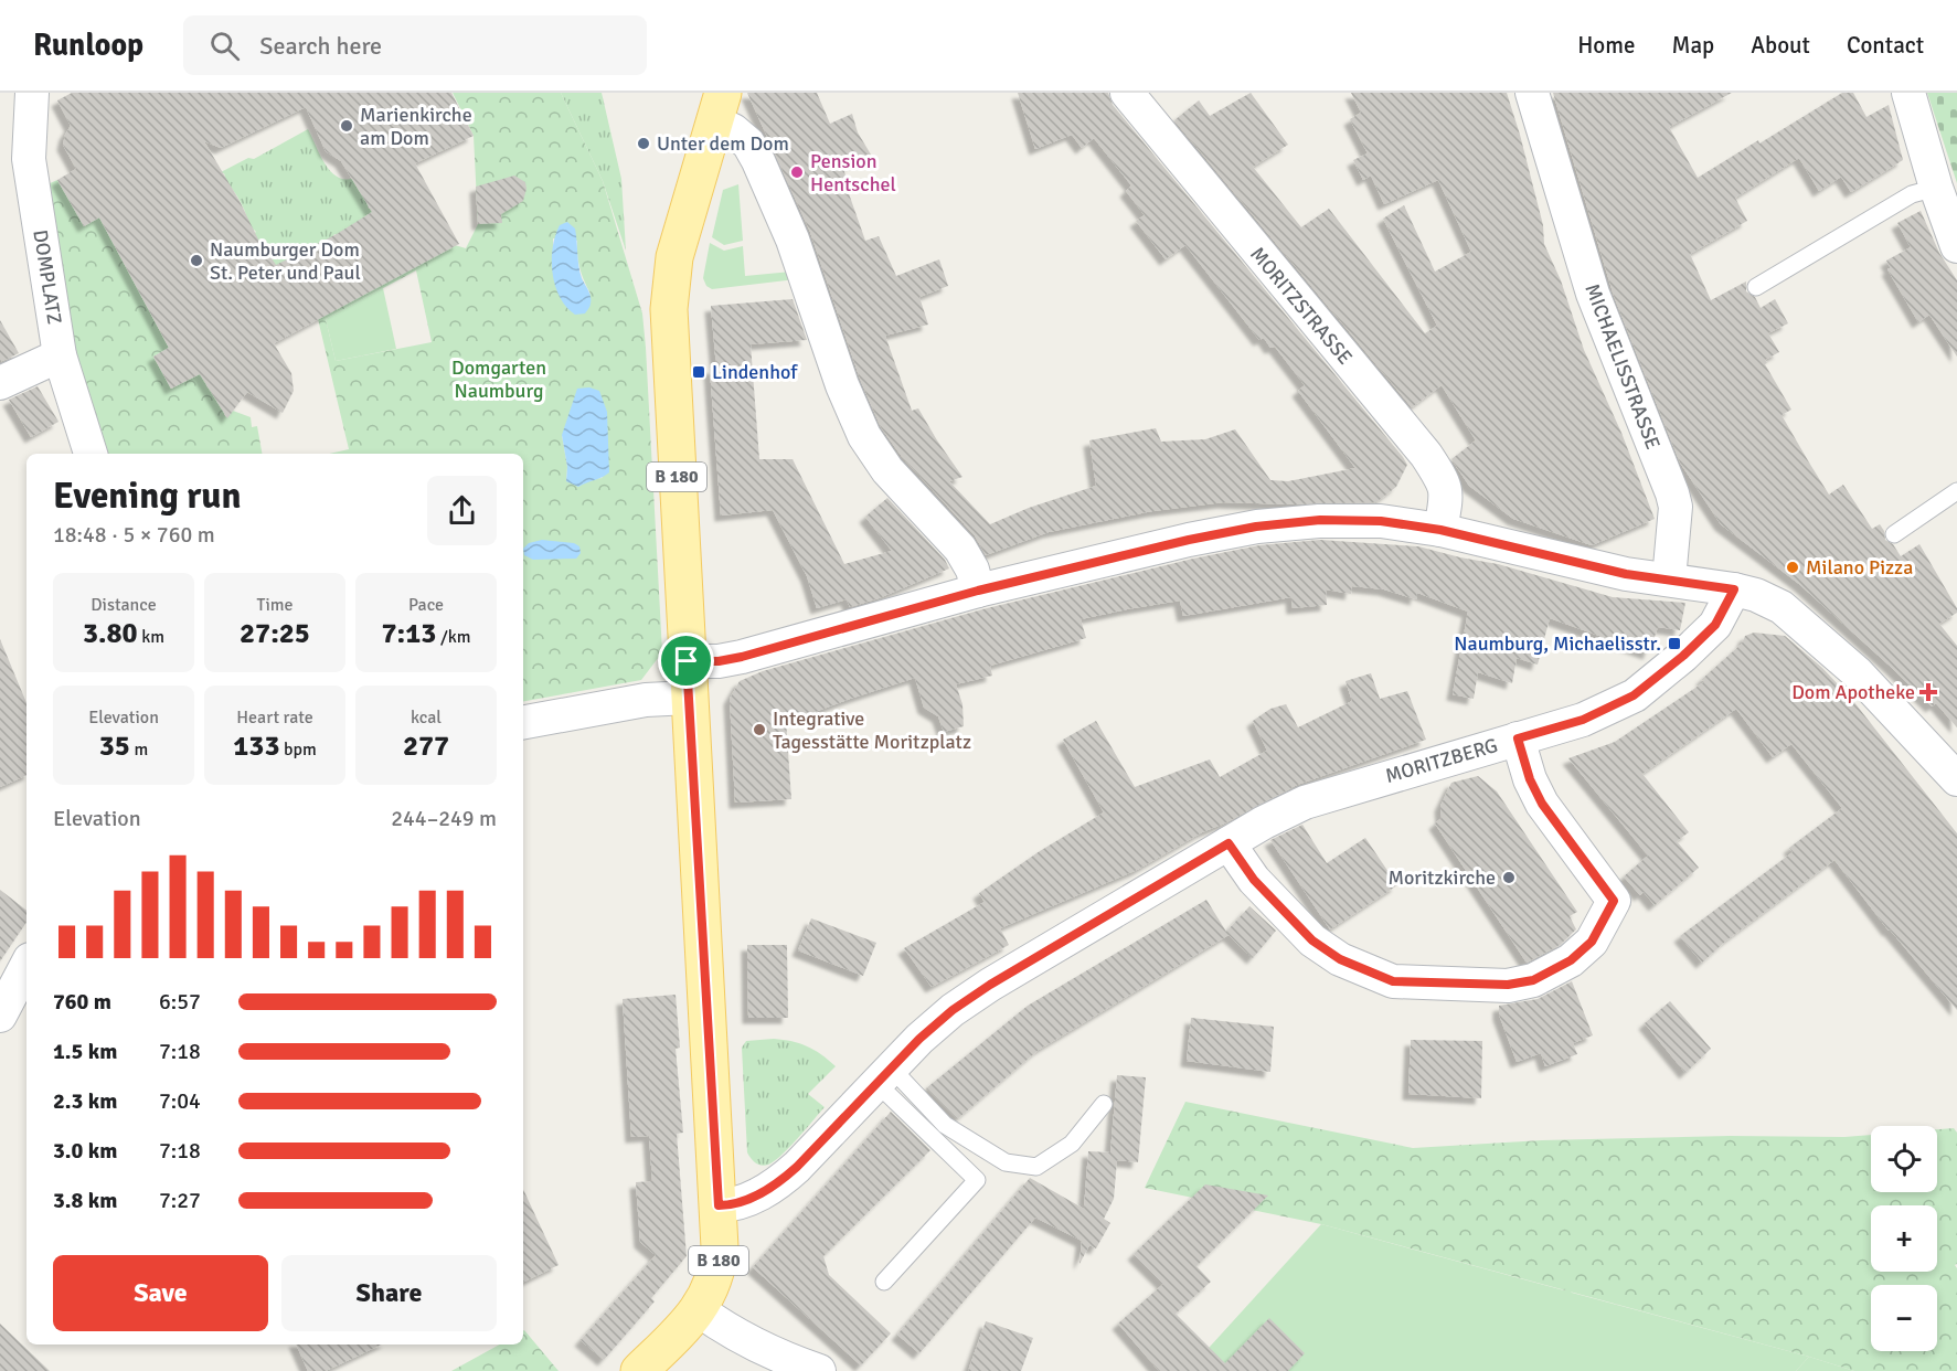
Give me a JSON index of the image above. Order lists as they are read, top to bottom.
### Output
{
  "streets": {
    "main road": ["B 180"],
    "street": [
      "DOMPLATZ",
      "MORITZSTRASSE",
      "MICHAELISSTRASSE",
      "MORITZBERG"
    ]
  },
  "crossings": [
    ["B 180", "MORITZBERG"]
  ],
  "parks": ["Domgarten Naumburg"],
  "places": {
    "other": [
      "Marienkirche am Dom",
      "Unter dem Dom",
      "Pension Hentschel",
      "Naumburger Dom St. Peter und Paul",
      "Milano Pizza",
      "Integrative Tagesstätte Moritzplatz",
      "Moritzkirche"
    ],
    "transit": ["Lindenhof", "Naumburg, Michaelisstr."],
    "health": ["Dom Apotheke"]
  },
  "page": {
    "header": "Runloop",
    "search": "Search here",
    "nav": [
      "Home",
      "Map",
      "About",
      "Contact"
    ],
    "heading": ["Evening run", "18:48 · 5 × 760 m"],
    "stats": [
      ["Distance", "3.80 km"],
      ["Time", "27:25"],
      ["Pace", "7:13 /km"],
      ["Elevation", "35 m"],
      ["Heart rate", "133 bpm"],
      ["kcal", "277"]
    ],
    "chart": ["Elevation", "244–249 m"],
    "list": [
      {
        "name": "760 m",
        "note": "6:57"
      },
      {
        "name": "1.5 km",
        "note": "7:18"
      },
      {
        "name": "2.3 km",
        "note": "7:04"
      },
      {
        "name": "3.0 km",
        "note": "7:18"
      },
      {
        "name": "3.8 km",
        "note": "7:27"
      }
    ],
    "map_buttons": ["+", "−"],
    "buttons": ["Save", "Share"]
  }
}
